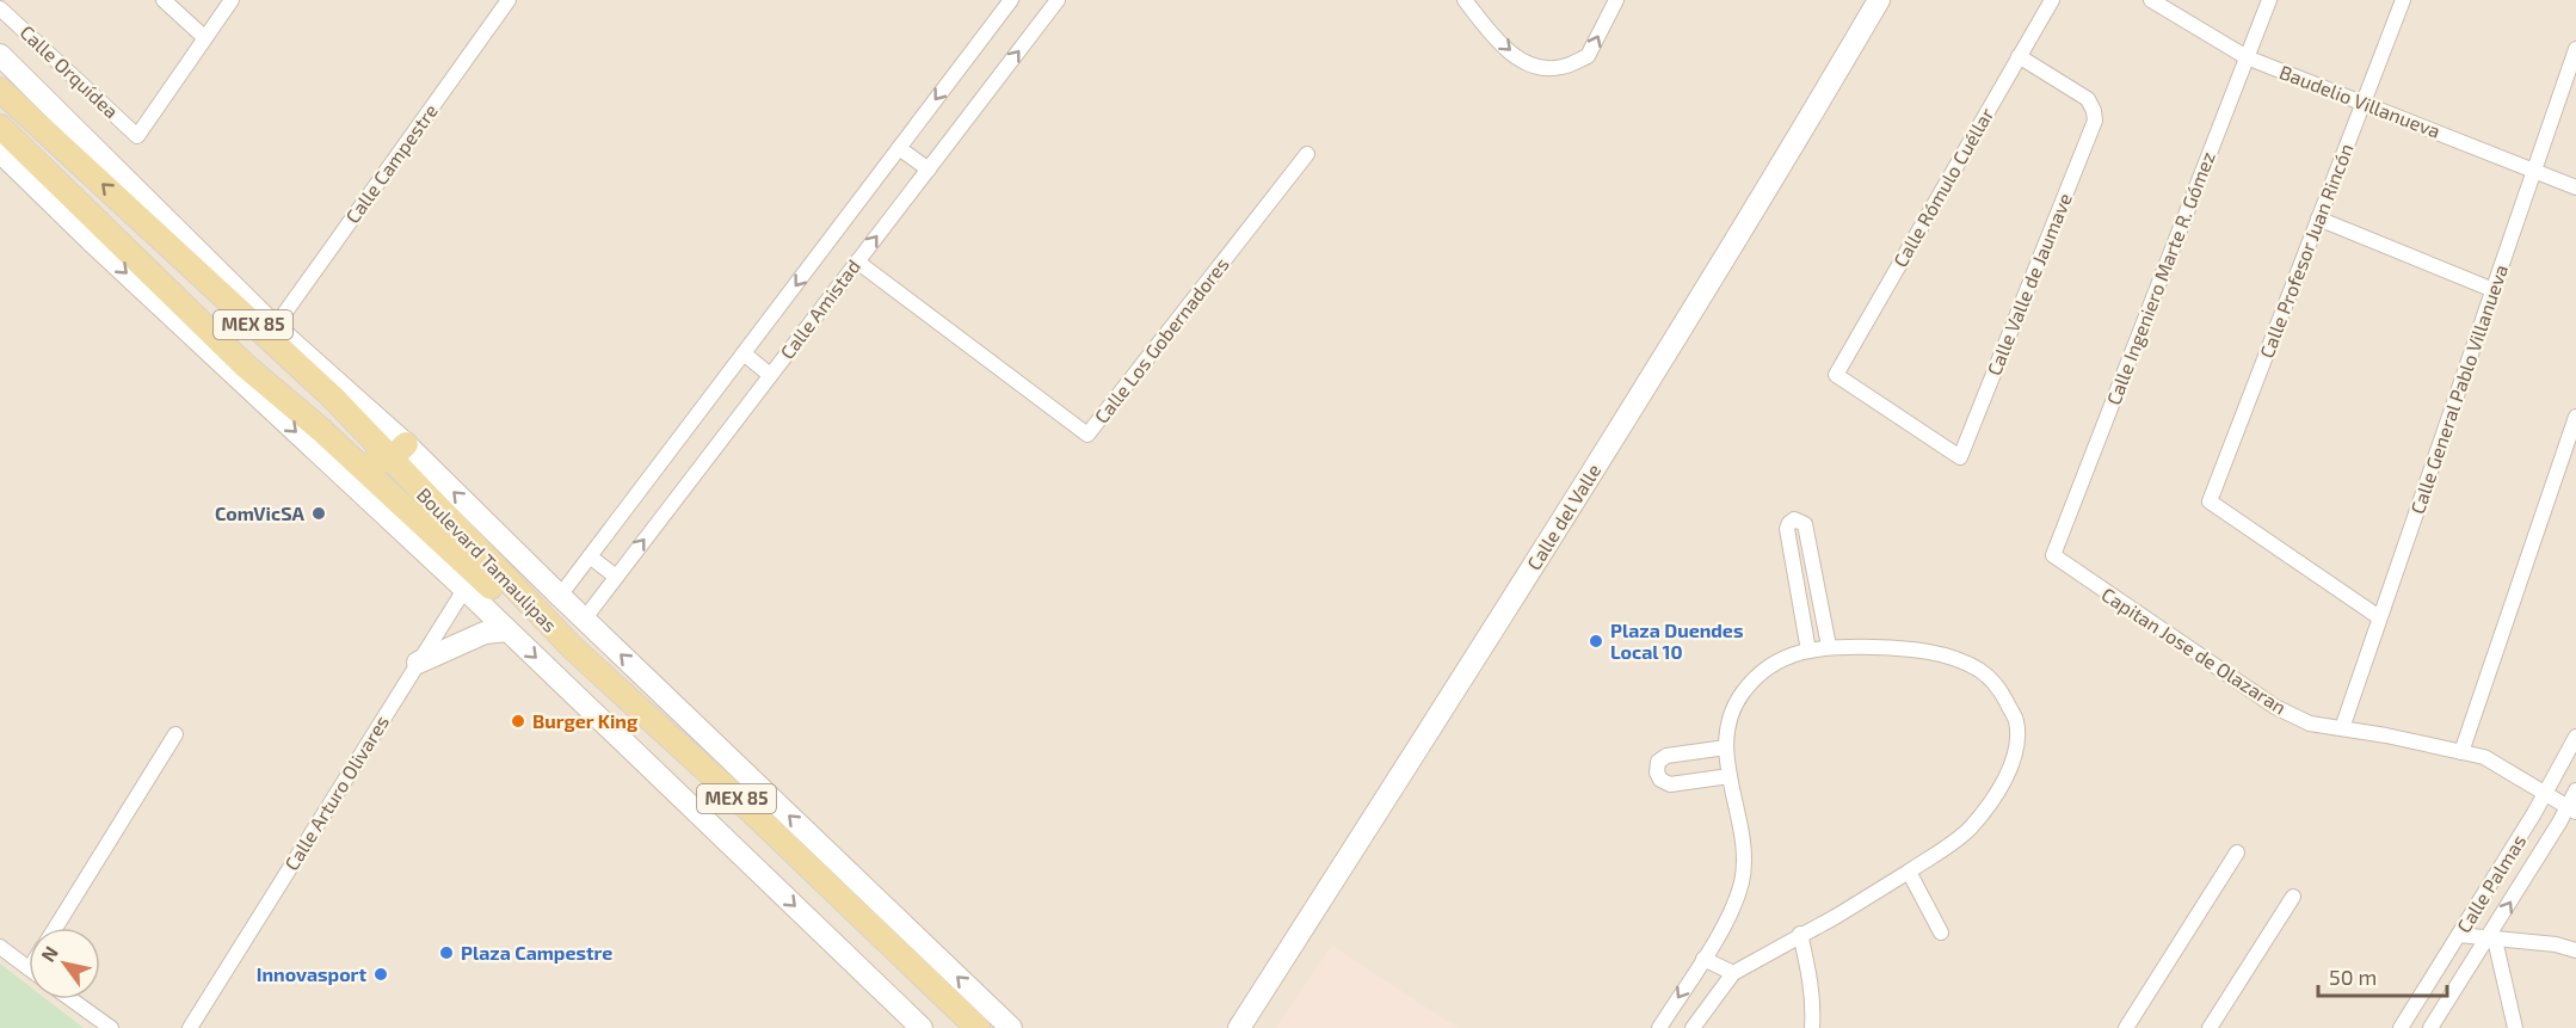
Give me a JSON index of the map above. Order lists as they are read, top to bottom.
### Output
{
  "streets": {
    "main road": ["MEX 85", "Boulevard Tamaulipas"],
    "street": [
      "Calle Orquídea",
      "Baudelio Villanueva",
      "Calle Campestre",
      "Calle Rómulo Cuéllar",
      "Calle Profesor Juan Rincón",
      "Calle Ingeniero Marte R. Gómez",
      "Calle Valle de Jaumave",
      "Calle Amistad",
      "Calle Los Gobernadores",
      "Calle General Pablo Villanueva",
      "Calle del Valle",
      "Capitan Jose de Olazaran",
      "Calle Arturo Olivares",
      "Calle Palmas"
    ]
  },
  "crossings": [
    ["Baudelio Villanueva", "Calle Profesor Juan Rincón"],
    ["Baudelio Villanueva", "Calle Ingeniero Marte R. Gómez"],
    ["Baudelio Villanueva", "Calle General Pablo Villanueva"],
    ["Calle Rómulo Cuéllar", "Calle Valle de Jaumave"],
    ["Calle Profesor Juan Rincón", "Calle General Pablo Villanueva"],
    ["Calle Ingeniero Marte R. Gómez", "Capitan Jose de Olazaran"],
    ["Calle Amistad", "Calle Los Gobernadores"],
    ["Calle General Pablo Villanueva", "Capitan Jose de Olazaran"],
    ["Boulevard Tamaulipas", "Calle Arturo Olivares"],
    ["Capitan Jose de Olazaran", "Calle Palmas"]
  ],
  "places": [
    "ComVicSA",
    "Plaza Duendes Local 10",
    "Burger King",
    "Plaza Campestre",
    "Innovasport"
  ],
  "scale_bar": "50 m",
  "north": "top left"
}
